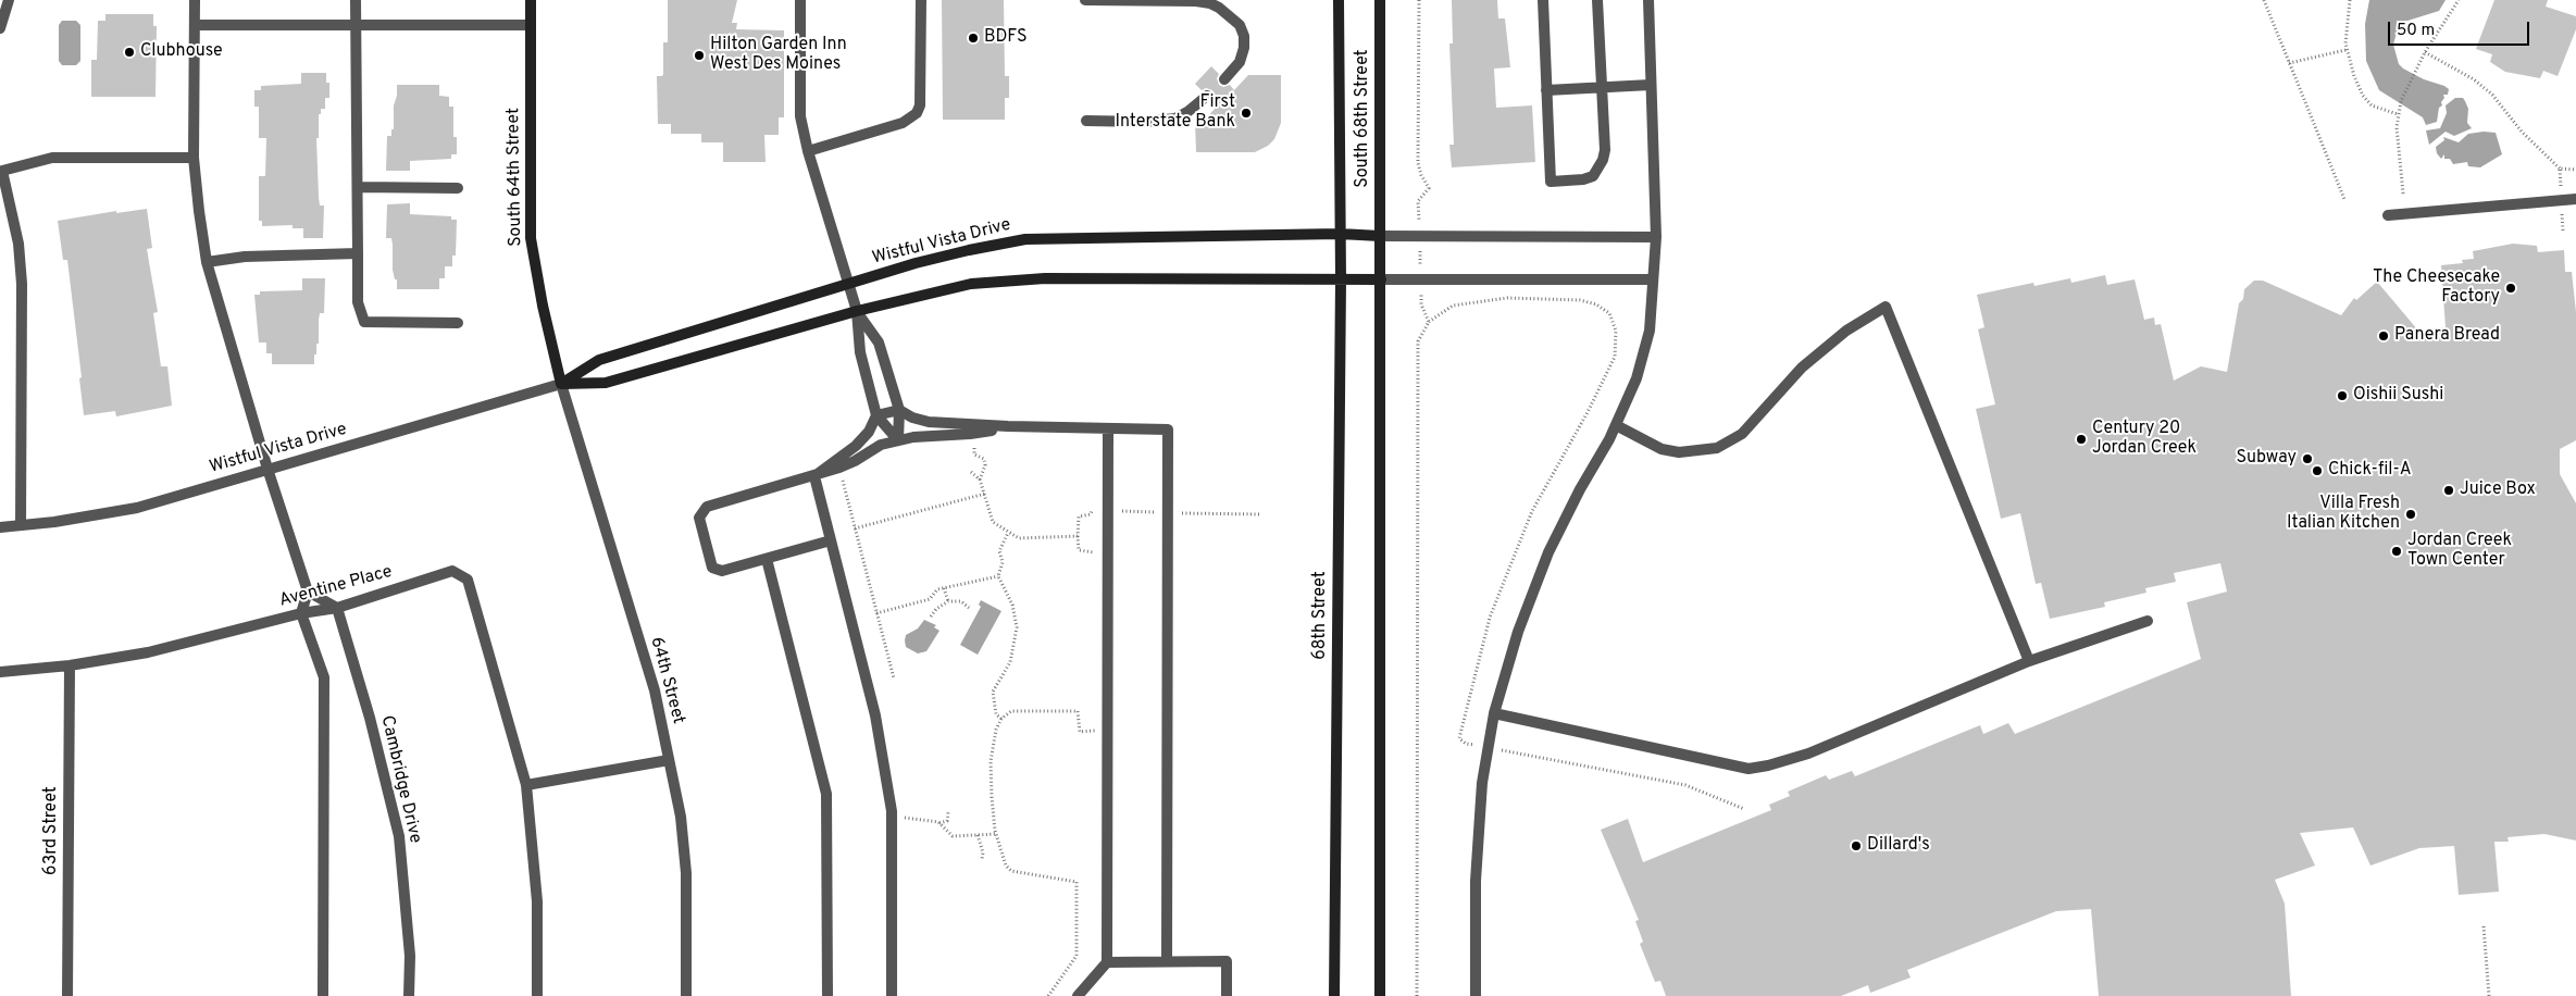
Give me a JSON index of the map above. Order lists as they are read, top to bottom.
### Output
{
  "streets": {
    "street": [
      "South 68th Street",
      "South 64th Street",
      "Wistful Vista Drive",
      "Aventine Place",
      "68th Street",
      "64th Street",
      "Cambridge Drive",
      "63rd Street"
    ]
  },
  "crossings": [
    ["South 68th Street", "Wistful Vista Drive"],
    ["South 68th Street", "68th Street"],
    ["South 64th Street", "Wistful Vista Drive"],
    ["South 64th Street", "64th Street"],
    ["Wistful Vista Drive", "68th Street"],
    ["Wistful Vista Drive", "64th Street"],
    ["Aventine Place", "Cambridge Drive"],
    ["Aventine Place", "63rd Street"]
  ],
  "places": [
    "BDFS",
    "Clubhouse",
    "Hilton Garden Inn West Des Moines",
    "First Interstate Bank",
    "The Cheesecake Factory",
    "Panera Bread",
    "Oishii Sushi",
    "Century 20 Jordan Creek",
    "Subway",
    "Chick-fil-A",
    "Juice Box",
    "Villa Fresh Italian Kitchen",
    "Jordan Creek Town Center",
    "Dillard's"
  ],
  "scale_bar": "50 m"
}
